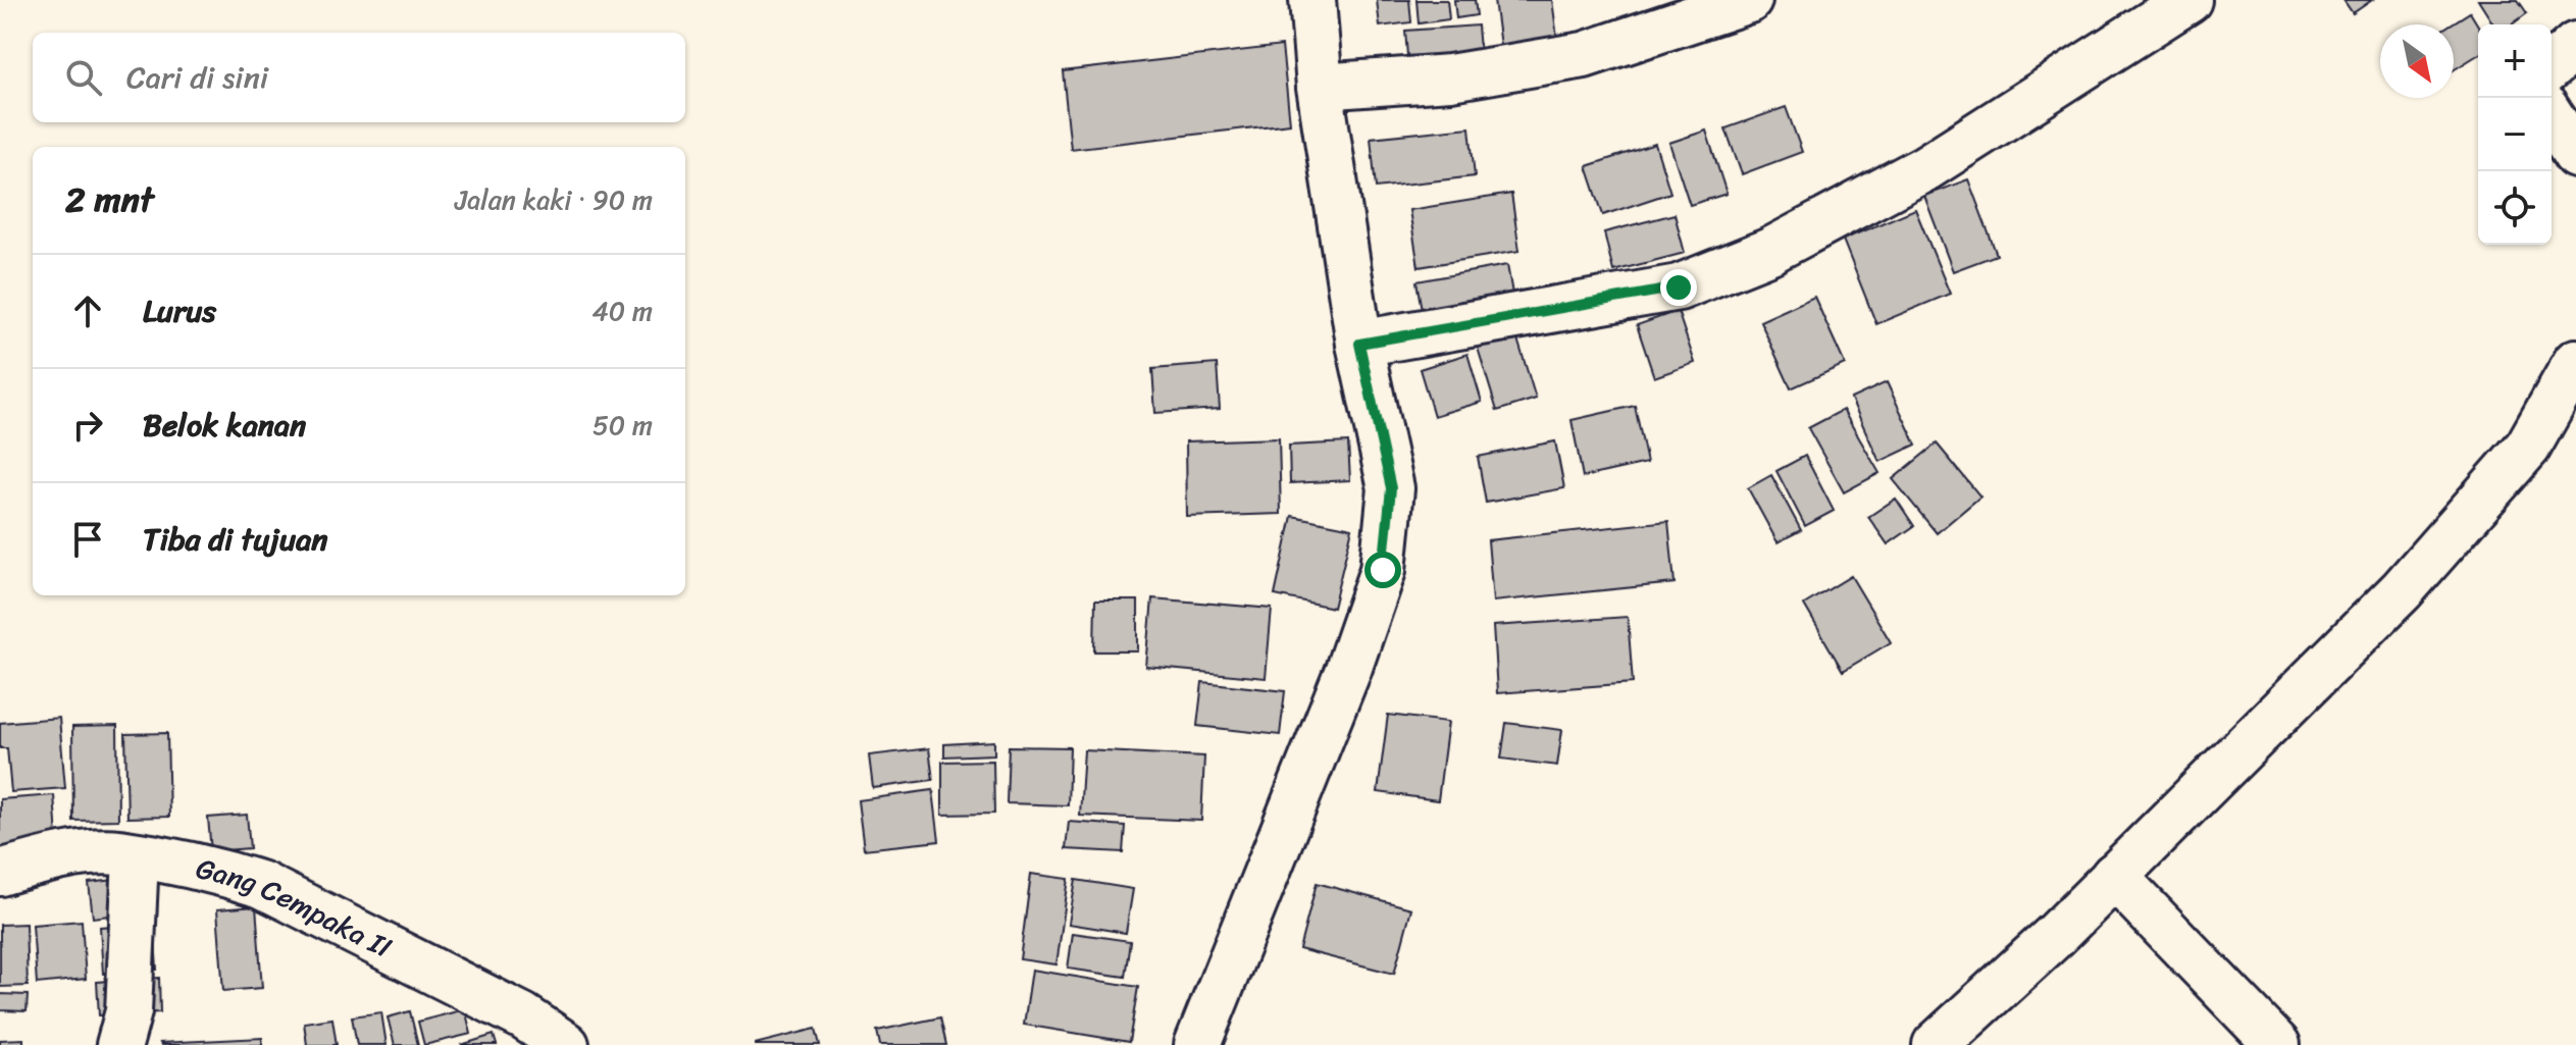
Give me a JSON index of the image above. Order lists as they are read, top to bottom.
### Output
{
  "streets": {
    "street": ["Gang Cempaka II"]
  },
  "north": "bottom right",
  "page": {
    "map_buttons": ["+", "−"],
    "search": "Cari di sini",
    "heading": ["2 mnt", "Jalan kaki · 90 m"],
    "list": [
      ["Lurus", "40 m"],
      ["Belok kanan", "50 m"],
      "Tiba di tujuan"
    ]
  }
}
